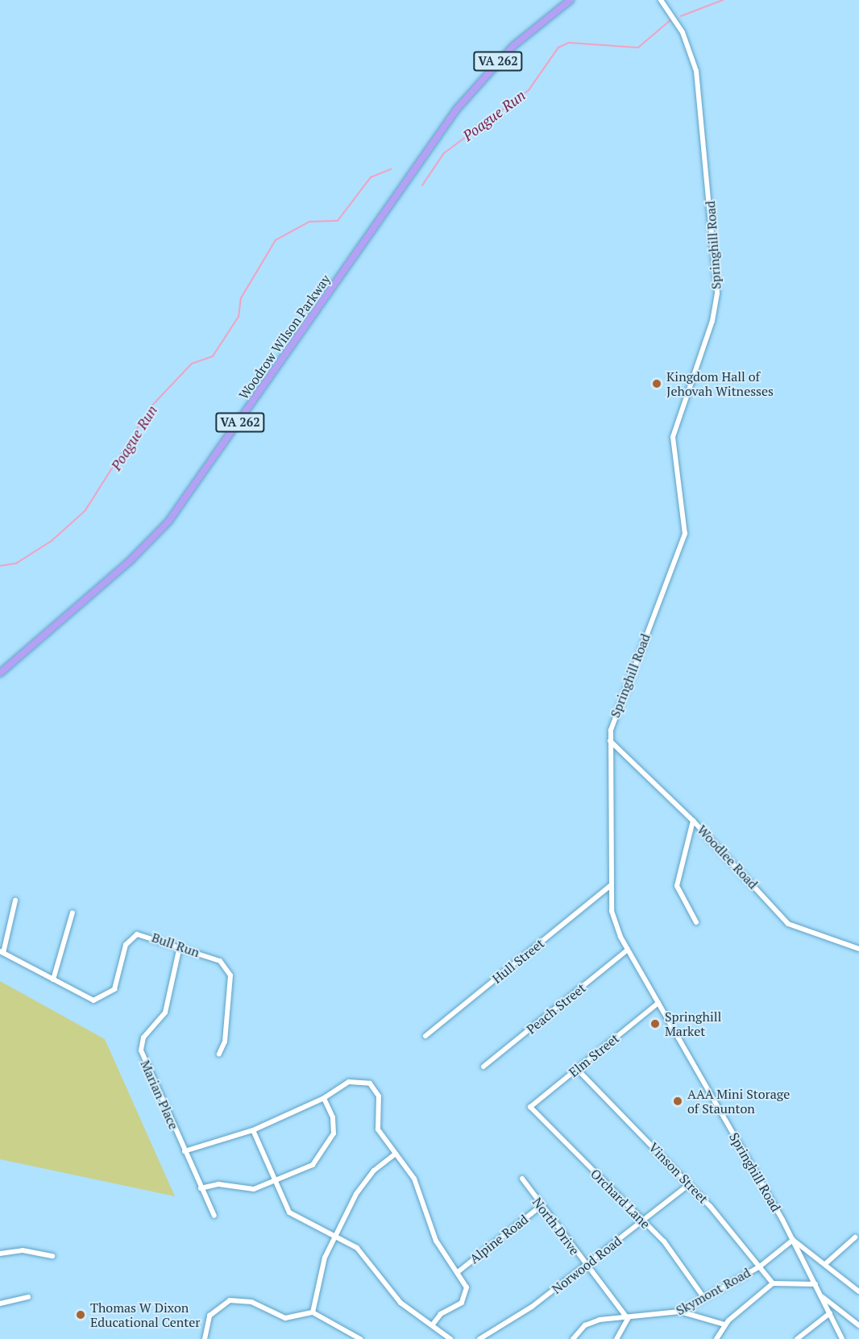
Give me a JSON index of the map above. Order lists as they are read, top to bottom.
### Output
{
  "streets": {
    "highway": ["VA 262", "Woodrow Wilson Parkway"],
    "street": [
      "Springhill Road",
      "Woodlee Road",
      "Bull Run",
      "Hull Street",
      "Peach Street",
      "Elm Street",
      "Marian Place",
      "Vinson Street",
      "Orchard Lane",
      "North Drive",
      "Alpine Road",
      "Norwood Road",
      "Skymont Road"
    ]
  },
  "crossings": [
    ["Springhill Road", "Woodlee Road"],
    ["Springhill Road", "Hull Street"],
    ["Springhill Road", "Peach Street"],
    ["Springhill Road", "Elm Street"],
    ["Springhill Road", "Skymont Road"],
    ["Bull Run", "Marian Place"],
    ["Elm Street", "Vinson Street"],
    ["Elm Street", "Orchard Lane"],
    ["Vinson Street", "Norwood Road"],
    ["Vinson Street", "Skymont Road"],
    ["Orchard Lane", "Norwood Road"],
    ["Orchard Lane", "Skymont Road"],
    ["North Drive", "Alpine Road"],
    ["North Drive", "Norwood Road"],
    ["North Drive", "Skymont Road"]
  ],
  "water": ["Poague Run"],
  "places": [
    "Kingdom Hall of Jehovah Witnesses",
    "Springhill Market",
    "AAA Mini Storage of Staunton",
    "Thomas W Dixon Educational Center"
  ]
}
